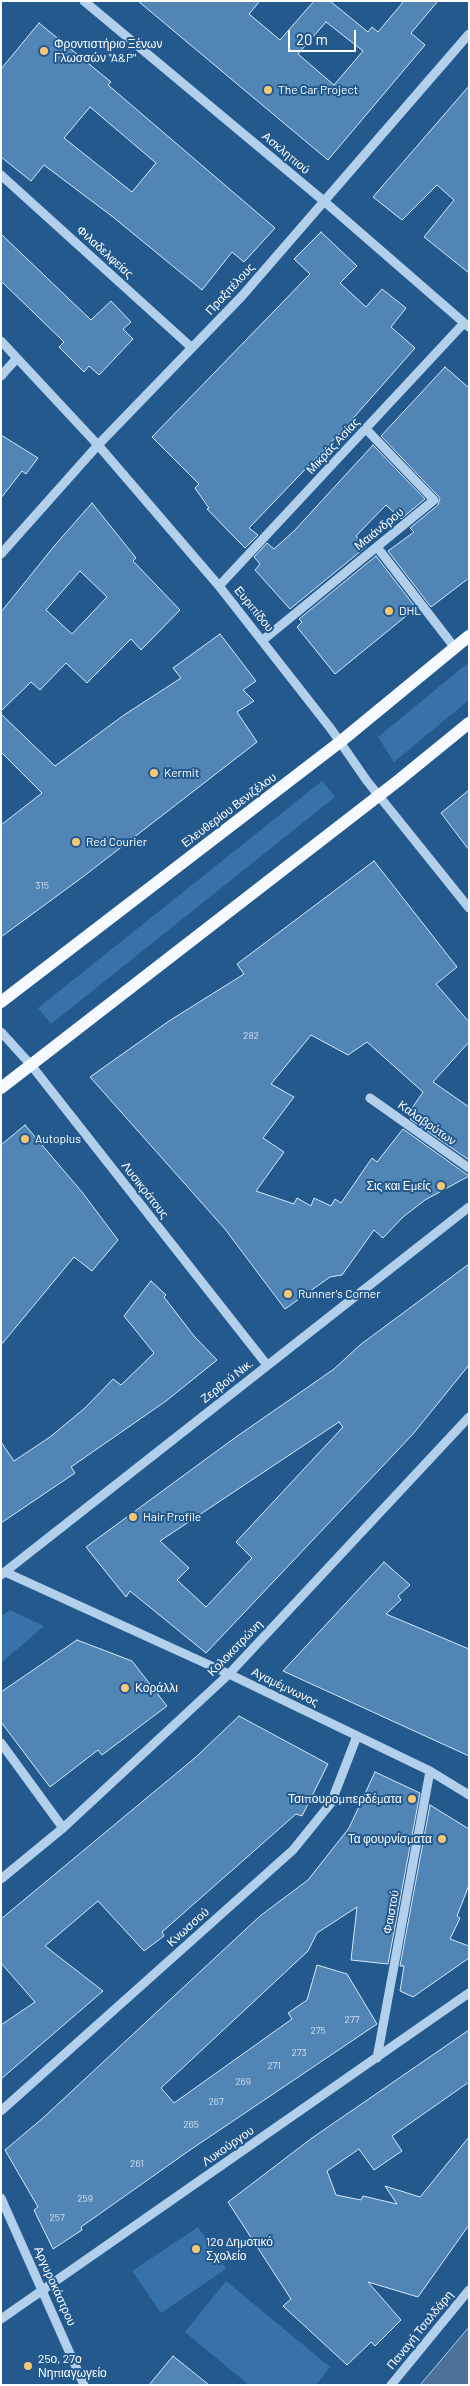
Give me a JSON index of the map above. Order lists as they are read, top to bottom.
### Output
{
  "streets": {
    "main road": ["Ελευθερίου Βενιζέλου"],
    "street": [
      "Ασκληπιού",
      "Φιλαδελφείας",
      "Πραξιτέλους",
      "Μικράς Ασίας",
      "Μαιάνδρου",
      "Ευριπίδου",
      "Καλαβρύτων",
      "Λυσικράτους",
      "Ζερβού Νικ.",
      "Κολοκοτρώνη",
      "Αγαμέμνωνος",
      "Φαιστού",
      "Κνωσσού",
      "Λυκούργου",
      "Αργυροκάστρου",
      "Παναγή Τσαλδάρη"
    ]
  },
  "crossings": [
    ["Ασκληπιού", "Πραξιτέλους"],
    ["Ασκληπιού", "Μικράς Ασίας"],
    ["Φιλαδελφείας", "Πραξιτέλους"],
    ["Πραξιτέλους", "Ευριπίδου"],
    ["Μικράς Ασίας", "Μαιάνδρου"],
    ["Μικράς Ασίας", "Ευριπίδου"],
    ["Μαιάνδρου", "Ευριπίδου"],
    ["Ευριπίδου", "Ελευθερίου Βενιζέλου"],
    ["Λυσικράτους", "Ζερβού Νικ."],
    ["Ζερβού Νικ.", "Αγαμέμνωνος"],
    ["Κολοκοτρώνη", "Αγαμέμνωνος"],
    ["Αγαμέμνωνος", "Φαιστού"],
    ["Αγαμέμνωνος", "Κνωσσού"],
    ["Φαιστού", "Λυκούργου"],
    ["Λυκούργου", "Αργυροκάστρου"]
  ],
  "places": [
    "Φροντιστήριο Ξένων Γλωσσών \"A&P\"",
    "The Car Project",
    "DHL",
    "Kermit",
    "Red Courier",
    "Autoplus",
    "Σις και Εμείς",
    "Runner's Corner",
    "Hair Profile",
    "Κοράλλι",
    "Τσιπουρομπερδέματα",
    "Τα φουρνίσματα",
    "12ο Δημοτικό Σχολείο",
    "25ο, 27ο Νηπιαγωγείο"
  ],
  "house_numbers": [
    "315",
    "282",
    "277",
    "275",
    "273",
    "271",
    "269",
    "267",
    "265",
    "261",
    "259",
    "257"
  ],
  "scale_bar": "20 m"
}
